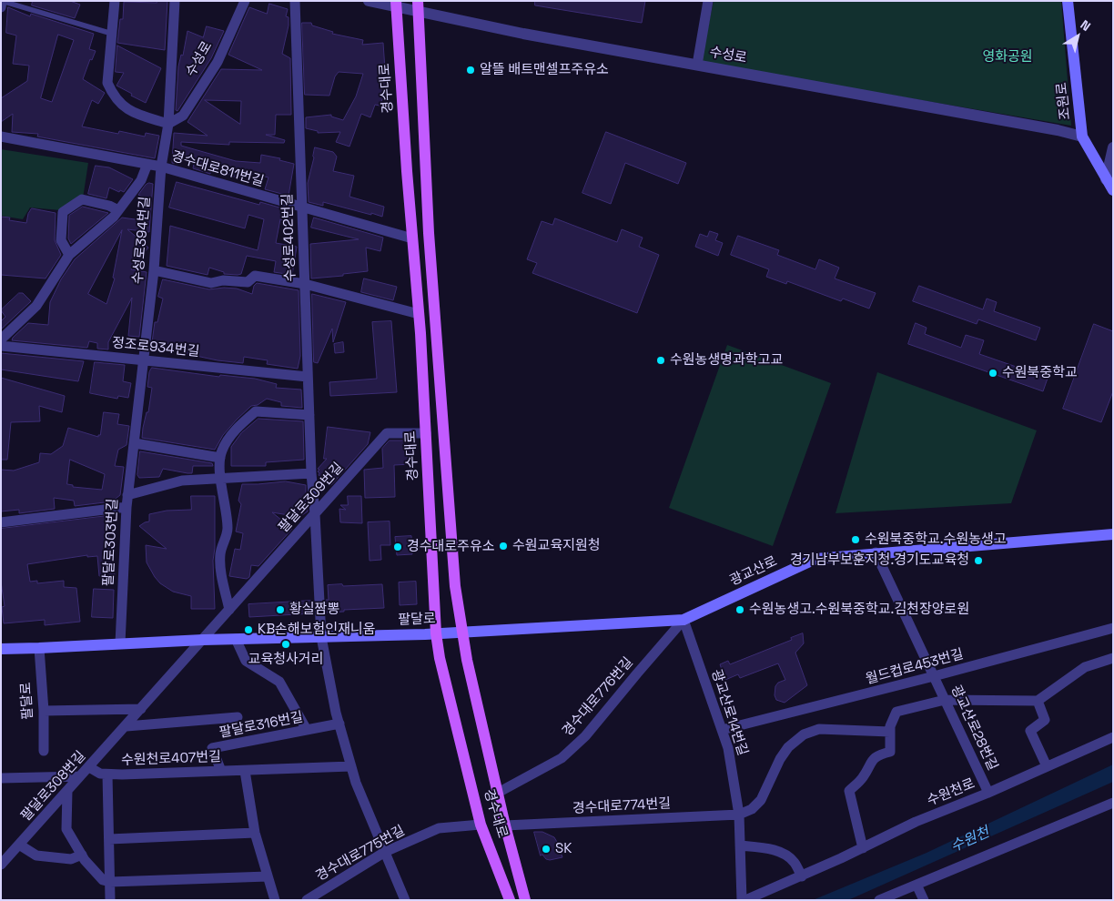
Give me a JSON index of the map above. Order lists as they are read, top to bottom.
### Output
{
  "streets": {
    "main road": [
      "경수대로",
      "조원로",
      "광교산로",
      "팔달로"
    ],
    "street": [
      "수성로",
      "경수대로811번길",
      "수성로402번길",
      "수성로394번길",
      "정조로934번길",
      "팔달로309번길",
      "팔달로303번길",
      "월드컵로453번길",
      "경수대로776번길",
      "광교산로14번길",
      "팔달로316번길",
      "광교산로28번길",
      "수원천로407번길",
      "팔달로308번길",
      "수원천로",
      "경수대로774번길",
      "경수대로775번길"
    ]
  },
  "crossings": [
    ["수성로", "경수대로"],
    ["수성로", "조원로"],
    ["수성로", "수성로394번길"],
    ["경수대로", "경수대로811번길"],
    ["경수대로", "팔달로309번길"],
    ["경수대로", "광교산로"],
    ["경수대로", "팔달로"],
    ["경수대로", "경수대로776번길"],
    ["경수대로", "경수대로774번길"],
    ["경수대로", "경수대로775번길"],
    ["경수대로811번길", "수성로402번길"],
    ["경수대로811번길", "수성로394번길"],
    ["수성로402번길", "정조로934번길"],
    ["수성로402번길", "팔달로309번길"],
    ["수성로402번길", "팔달로"],
    ["수성로394번길", "정조로934번길"],
    ["수성로394번길", "팔달로303번길"],
    ["정조로934번길", "팔달로303번길"],
    ["팔달로309번길", "팔달로"],
    ["팔달로309번길", "팔달로308번길"],
    ["팔달로303번길", "팔달로"],
    ["광교산로", "팔달로"],
    ["광교산로", "경수대로776번길"],
    ["광교산로", "광교산로14번길"],
    ["광교산로", "광교산로28번길"],
    ["팔달로", "팔달로308번길"],
    ["월드컵로453번길", "광교산로14번길"],
    ["월드컵로453번길", "광교산로28번길"],
    ["경수대로776번길", "광교산로14번길"],
    ["광교산로14번길", "수원천로"],
    ["광교산로14번길", "경수대로774번길"],
    ["팔달로316번길", "수원천로407번길"],
    ["광교산로28번길", "수원천로"]
  ],
  "water": ["수원천"],
  "parks": ["영화공원"],
  "places": [
    "알뜰 배트맨셀프주유소",
    "수원농생명과학고교",
    "수원북중학교",
    "수원북중학교.수원농생고",
    "수원교육지원청",
    "경수대로주유소",
    "경기남부보훈지청.경기도교육청",
    "황실짬뽕",
    "수원농생고.수원북중학교.김천장양로원",
    "KB손해보험인재니움",
    "교육청사거리",
    "SK"
  ],
  "north": "top right"
}
